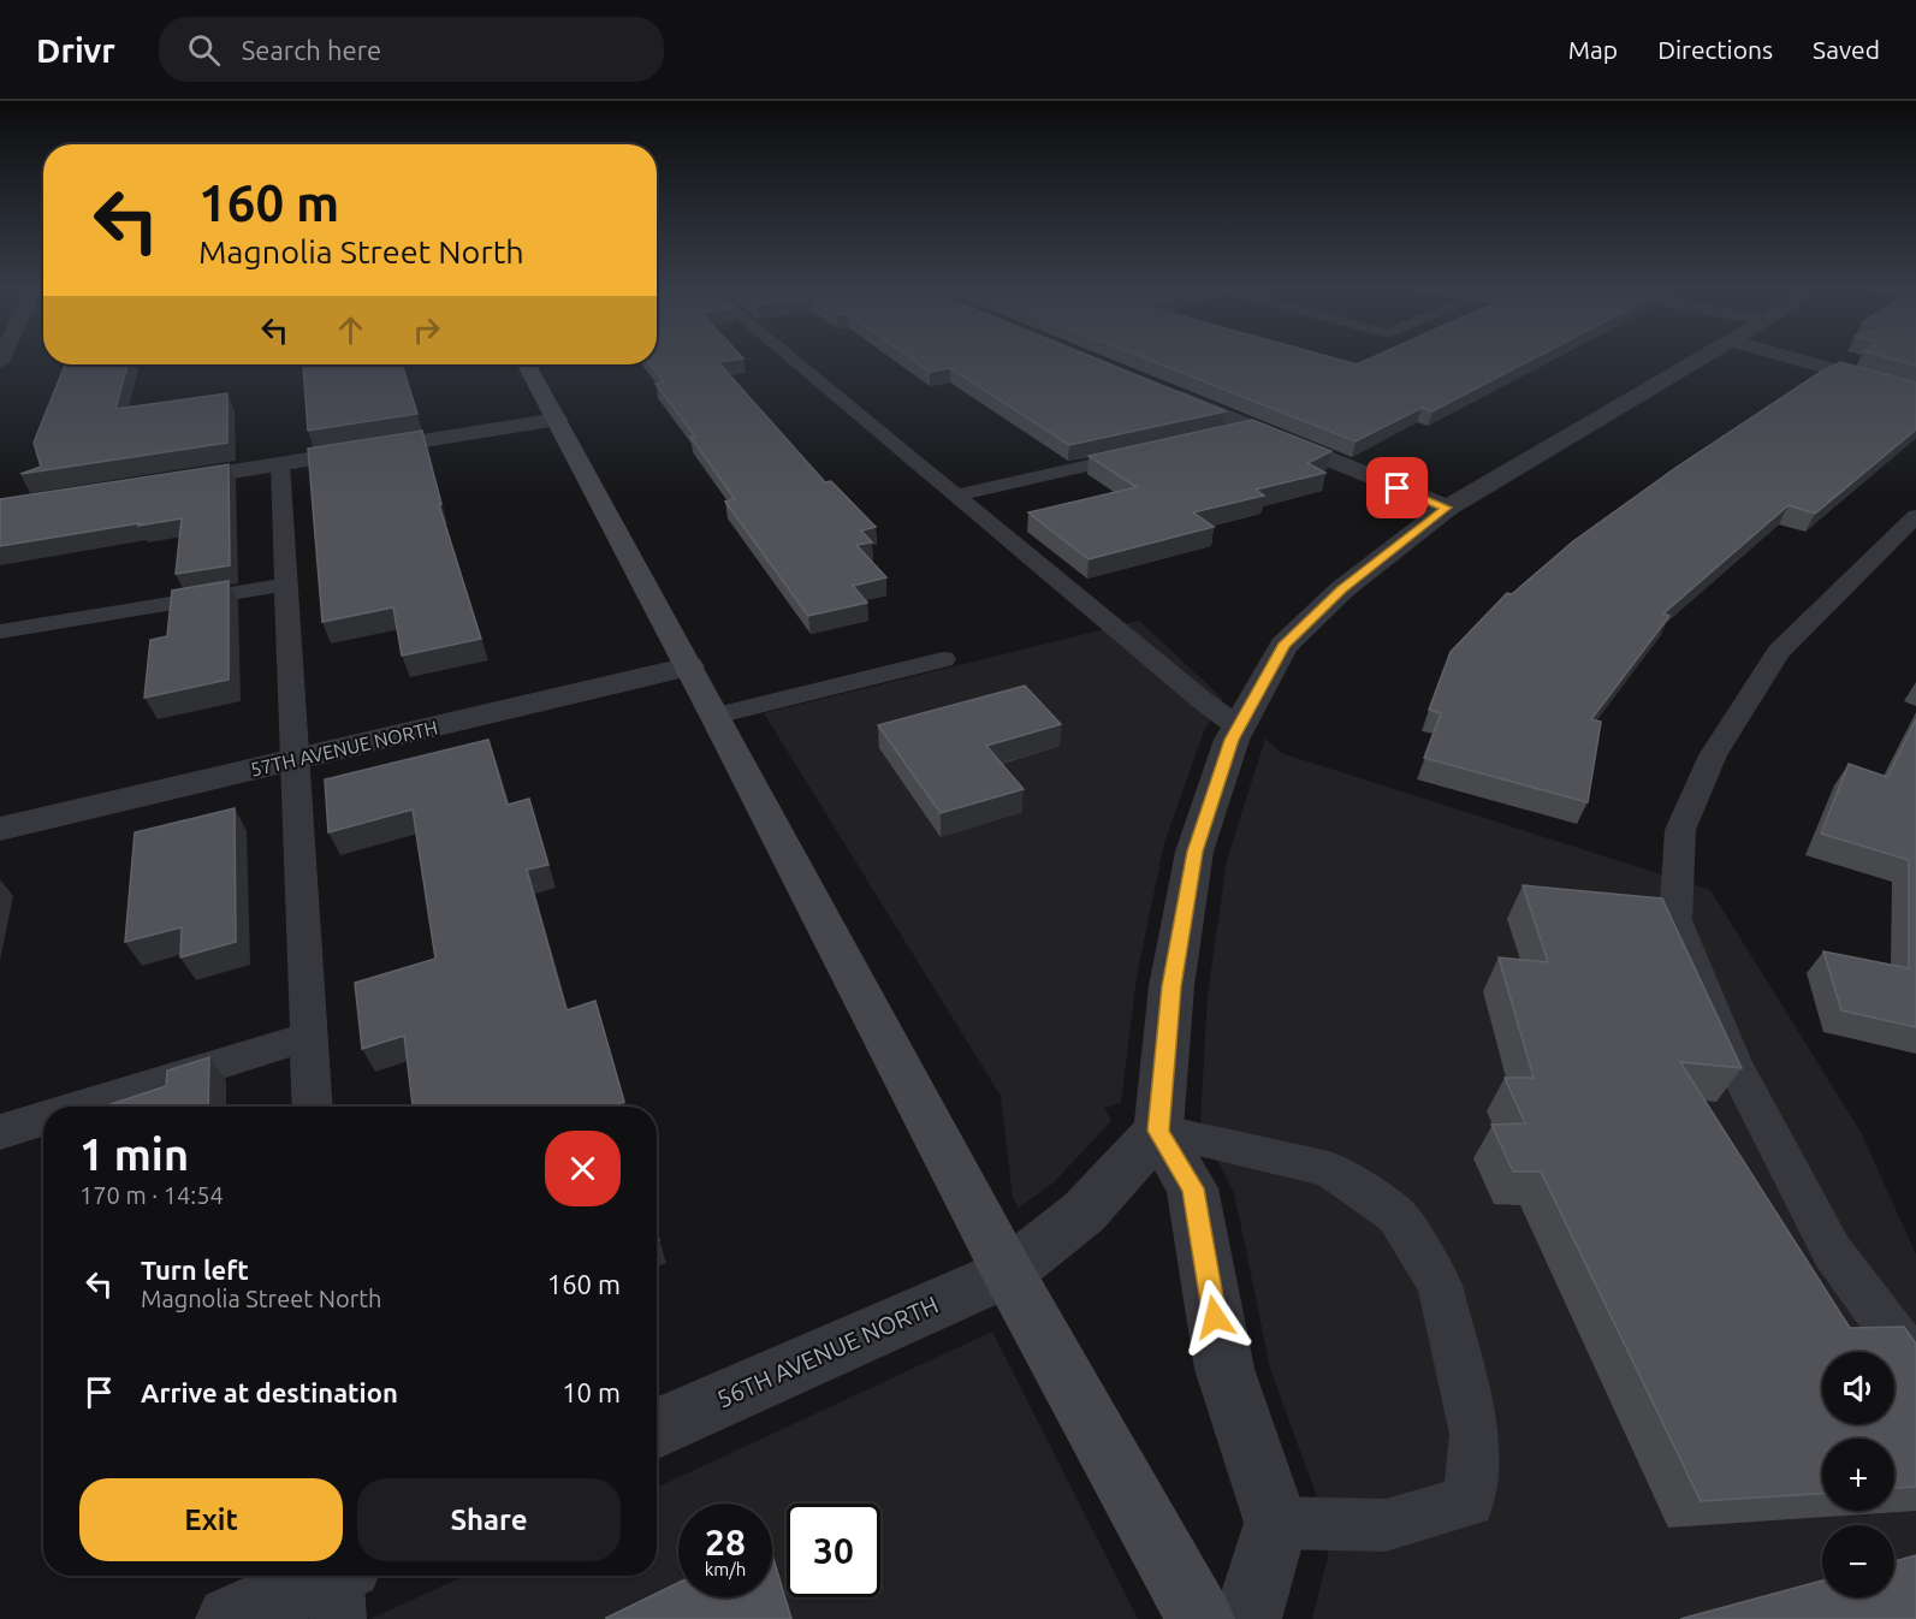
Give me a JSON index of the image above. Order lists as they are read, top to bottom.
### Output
{
  "streets": {
    "street": ["57TH AVENUE NORTH", "56TH AVENUE NORTH"]
  },
  "page": {
    "header": "Drivr",
    "search": "Search here",
    "nav": ["Map", "Directions", "Saved"],
    "turn": ["160 m", "Magnolia Street North"],
    "heading": ["1 min", "170 m · 14:54"],
    "list": [
      {
        "name": "Turn left",
        "note": "Magnolia Street North",
        "value": "160 m"
      },
      {
        "name": "Arrive at destination",
        "value": "10 m"
      }
    ],
    "map_buttons": ["+", "−"],
    "buttons": ["Exit", "Share"],
    "speed": "28 km/h",
    "limit": "30"
  }
}
